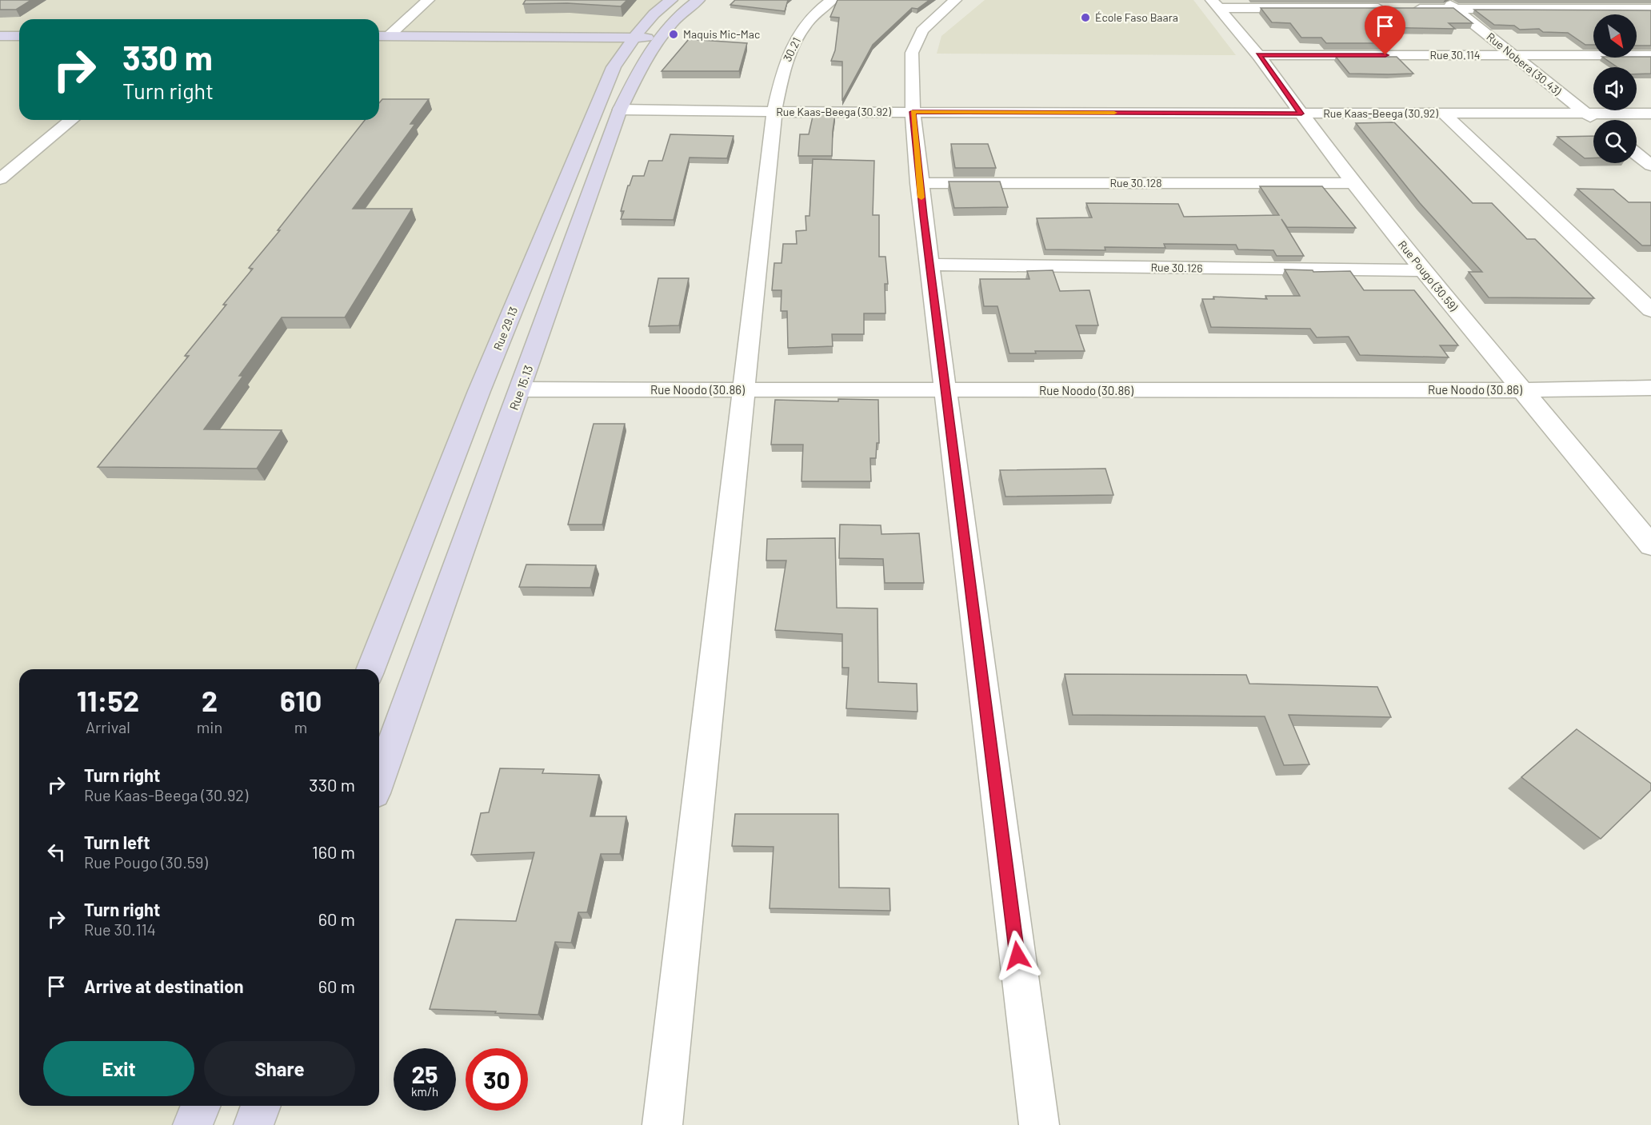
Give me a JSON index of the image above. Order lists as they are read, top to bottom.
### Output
{
  "streets": {
    "main road": ["Rue 29.13", "Rue 15.13"],
    "street": [
      "30.21",
      "Rue 30.114",
      "Rue Nobera (30.43)",
      "Rue Kaas-Beega (30.92)",
      "Rue 30.128",
      "Rue 30.126",
      "Rue Pougo (30.59)",
      "Rue Noodo (30.86)"
    ]
  },
  "crossings": [
    ["30.21", "Rue Kaas-Beega (30.92)"],
    ["30.21", "Rue Noodo (30.86)"],
    ["Rue 30.114", "Rue Nobera (30.43)"],
    ["Rue 30.114", "Rue Pougo (30.59)"],
    ["Rue Nobera (30.43)", "Rue Kaas-Beega (30.92)"],
    ["Rue Kaas-Beega (30.92)", "Rue Pougo (30.59)"],
    ["Rue Kaas-Beega (30.92)", "Rue 15.13"],
    ["Rue 30.128", "Rue Pougo (30.59)"],
    ["Rue 30.126", "Rue Pougo (30.59)"],
    ["Rue Pougo (30.59)", "Rue Noodo (30.86)"],
    ["Rue 15.13", "Rue Noodo (30.86)"]
  ],
  "places": ["École Faso Baara", "Maquis Mic-Mac"],
  "north": "bottom right",
  "page": {
    "turn": ["330 m", "Turn right"],
    "eta": [
      "11:52",
      "Arrival",
      "2",
      "min",
      "610",
      "m"
    ],
    "list": [
      {
        "name": "Turn right",
        "note": "Rue Kaas-Beega (30.92)",
        "value": "330 m"
      },
      {
        "name": "Turn left",
        "note": "Rue Pougo (30.59)",
        "value": "160 m"
      },
      {
        "name": "Turn right",
        "note": "Rue 30.114",
        "value": "60 m"
      },
      {
        "name": "Arrive at destination",
        "value": "60 m"
      }
    ],
    "buttons": ["Exit", "Share"],
    "speed": "25 km/h",
    "limit": "30"
  }
}
